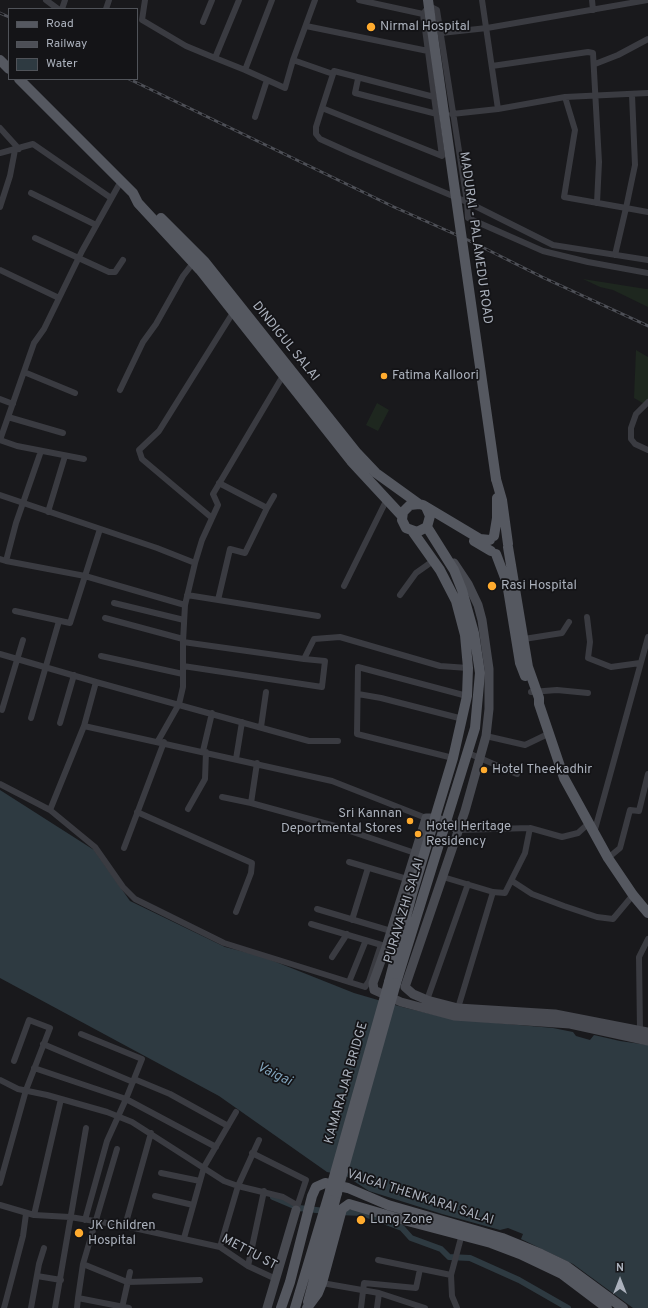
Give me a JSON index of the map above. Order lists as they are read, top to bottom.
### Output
{
  "streets": {
    "main road": [
      "MADURAI - PALAMEDU ROAD",
      "DINDIGUL SALAI",
      "PURAVAZHI SALAI",
      "KAMARAJAR BRIDGE",
      "VAIGAI THENKARAI SALAI"
    ],
    "street": ["METTU ST"]
  },
  "crossings": [
    ["MADURAI - PALAMEDU ROAD", "DINDIGUL SALAI"],
    ["DINDIGUL SALAI", "PURAVAZHI SALAI"],
    ["PURAVAZHI SALAI", "KAMARAJAR BRIDGE"],
    ["KAMARAJAR BRIDGE", "VAIGAI THENKARAI SALAI"]
  ],
  "water": ["Vaigai"],
  "places": [
    "Nirmal Hospital",
    "Fatima Kalloori",
    "Rasi Hospital",
    "Hotel Theekadhir",
    "Sri Kannan Deportmental Stores",
    "Hotel Heritage Residency",
    "Lung Zone",
    "JK Children Hospital"
  ],
  "legend": ["Road", "Railway", "Water"],
  "north": "top"
}
